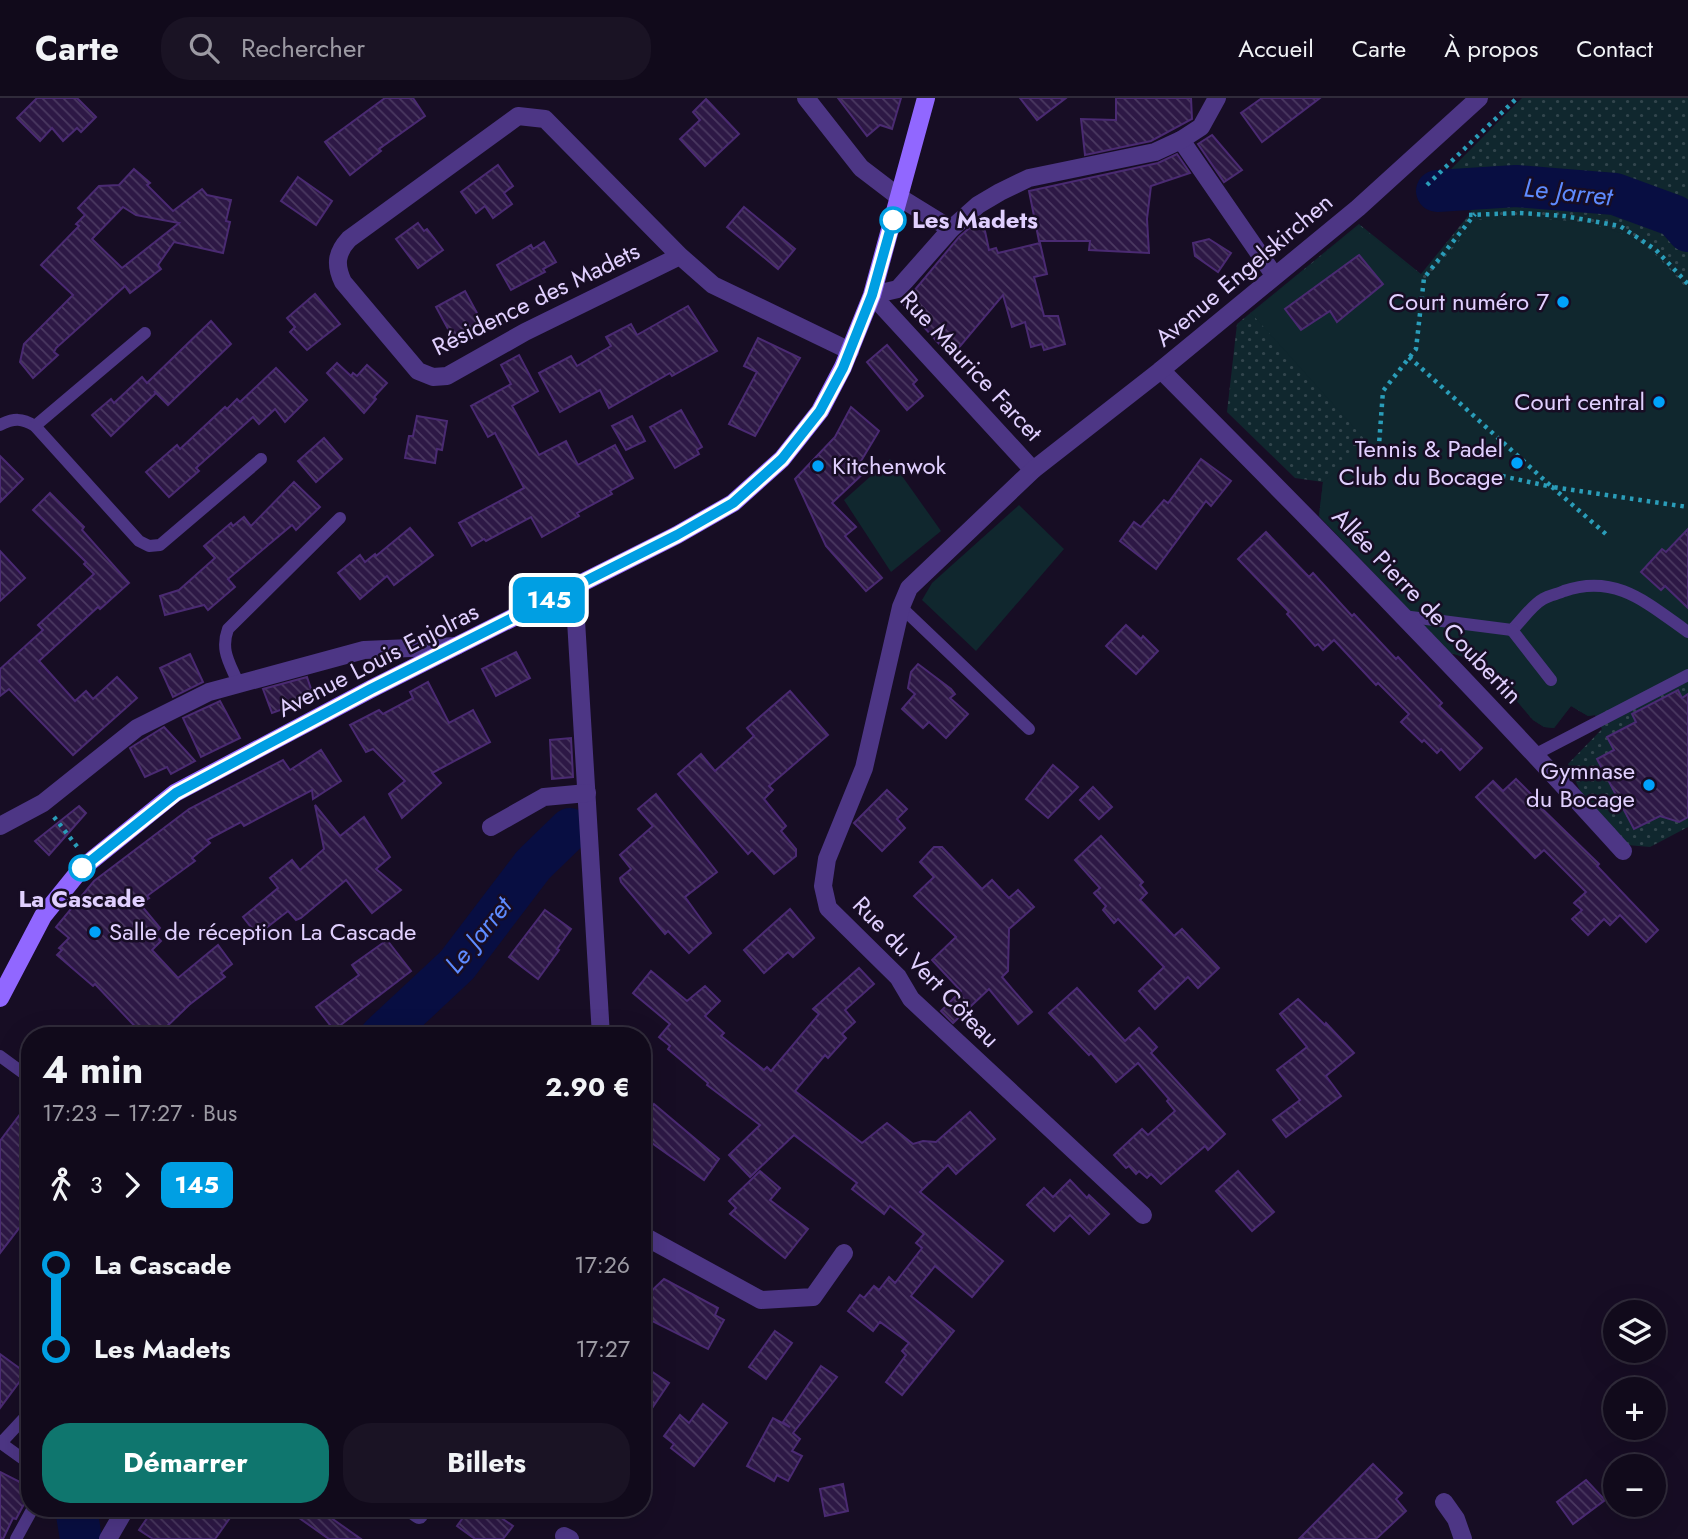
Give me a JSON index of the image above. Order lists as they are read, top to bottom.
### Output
{
  "streets": {
    "main road": ["Avenue Louis Enjolras"],
    "street": [
      "Avenue Engelskirchen",
      "Résidence des Madets",
      "Rue Maurice Farcet",
      "Allée Pierre de Coubertin",
      "Rue du Vert Côteau"
    ]
  },
  "crossings": [
    ["Avenue Engelskirchen", "Rue Maurice Farcet"],
    ["Avenue Engelskirchen", "Allée Pierre de Coubertin"],
    ["Avenue Engelskirchen", "Rue du Vert Côteau"],
    ["Résidence des Madets", "Avenue Louis Enjolras"],
    ["Rue Maurice Farcet", "Avenue Louis Enjolras"],
    ["Rue Maurice Farcet", "Rue du Vert Côteau"]
  ],
  "water": ["Le Jarret"],
  "places": [
    "Les Madets",
    "Court numéro 7",
    "Court central",
    "Tennis & Padel Club du Bocage",
    "Kitchenwok",
    "Gymnase du Bocage",
    "La Cascade",
    "Salle de réception La Cascade"
  ],
  "lines": ["bus line 145"],
  "page": {
    "header": "Carte",
    "search": "Rechercher",
    "nav": [
      "Accueil",
      "Carte",
      "À propos",
      "Contact"
    ],
    "on_map": "145",
    "heading": ["4 min", "17:23 – 17:27 · Bus", "2.90 €"],
    "legs": ["3", "145"],
    "list": [
      {
        "name": "La Cascade",
        "value": "17:26"
      },
      {
        "name": "Les Madets",
        "value": "17:27"
      }
    ],
    "map_buttons": ["+", "−"],
    "buttons": ["Démarrer", "Billets"]
  }
}
